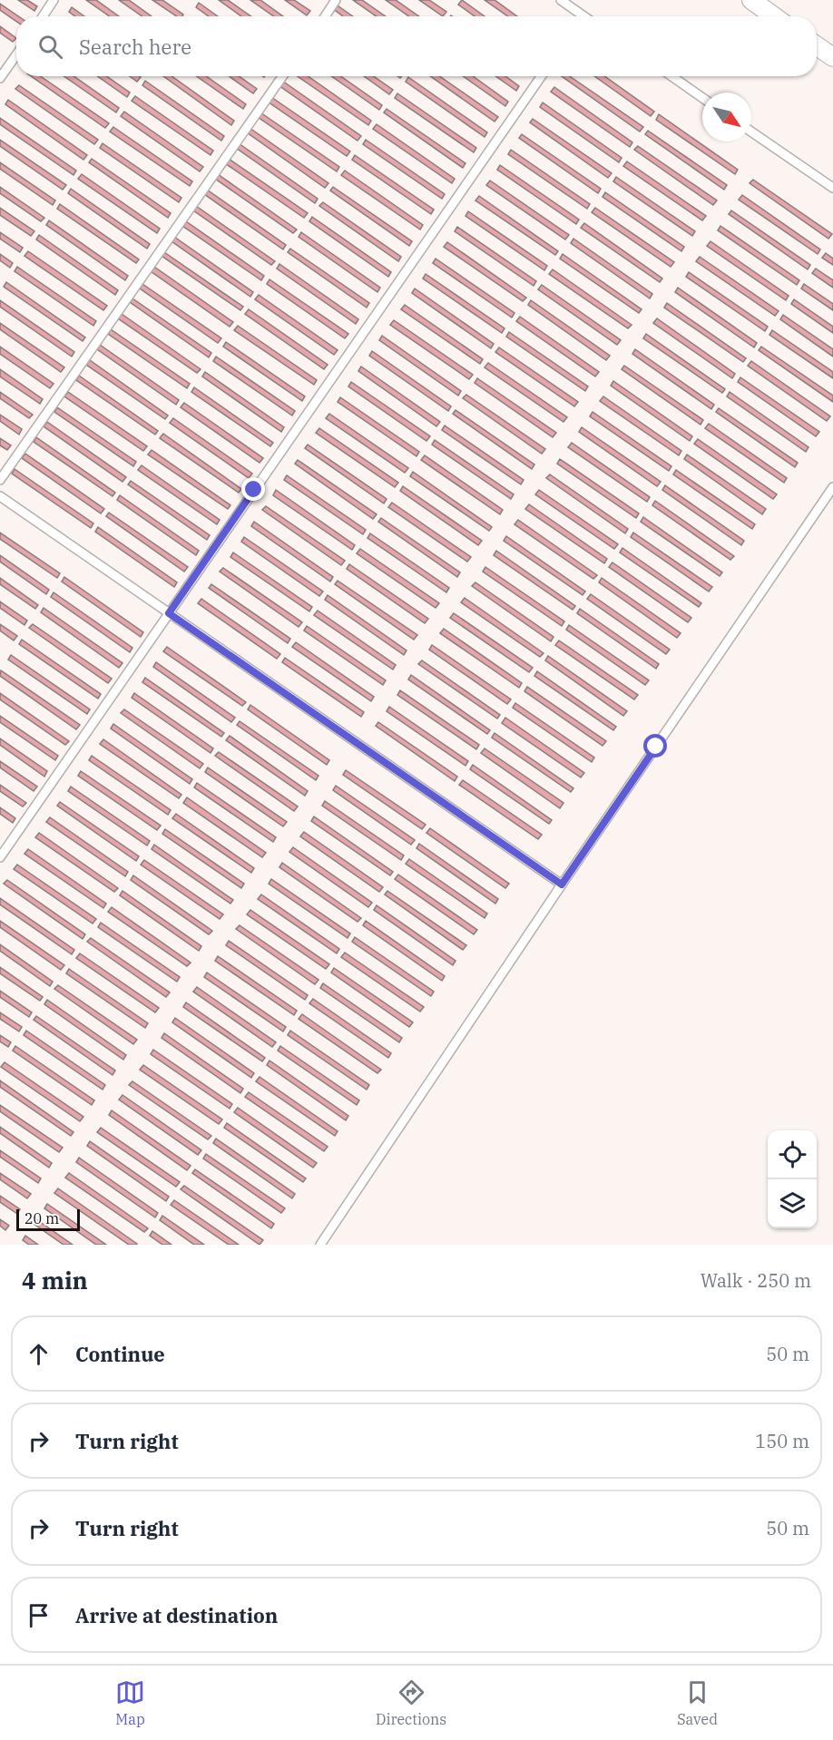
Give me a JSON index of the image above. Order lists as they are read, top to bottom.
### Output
{
  "scale_bar": "20 m",
  "north": "bottom right",
  "page": {
    "search": "Search here",
    "scale": "20 m",
    "heading": ["4 min", "Walk · 250 m"],
    "list": [
      ["Continue", "50 m"],
      ["Turn right", "150 m"],
      ["Turn right", "50 m"],
      "Arrive at destination"
    ],
    "nav": ["Map", "Directions", "Saved"]
  }
}
